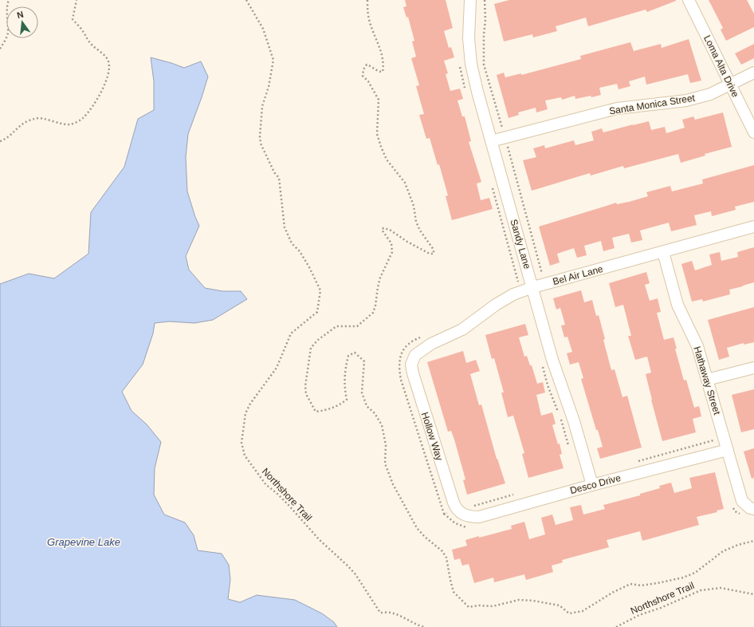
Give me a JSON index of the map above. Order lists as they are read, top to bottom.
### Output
{
  "streets": {
    "street": [
      "Loma Alta Drive",
      "Santa Monica Street",
      "Sandy Lane",
      "Bel Air Lane",
      "Hathaway Street",
      "Hollow Way",
      "Desco Drive"
    ],
    "path": ["Northshore Trail"]
  },
  "crossings": [
    ["Loma Alta Drive", "Santa Monica Street"],
    ["Santa Monica Street", "Sandy Lane"],
    ["Sandy Lane", "Bel Air Lane"],
    ["Sandy Lane", "Desco Drive"],
    ["Bel Air Lane", "Hathaway Street"],
    ["Bel Air Lane", "Hollow Way"],
    ["Hathaway Street", "Desco Drive"],
    ["Hollow Way", "Desco Drive"]
  ],
  "water": ["Grapevine Lake"],
  "north": "top"
}
